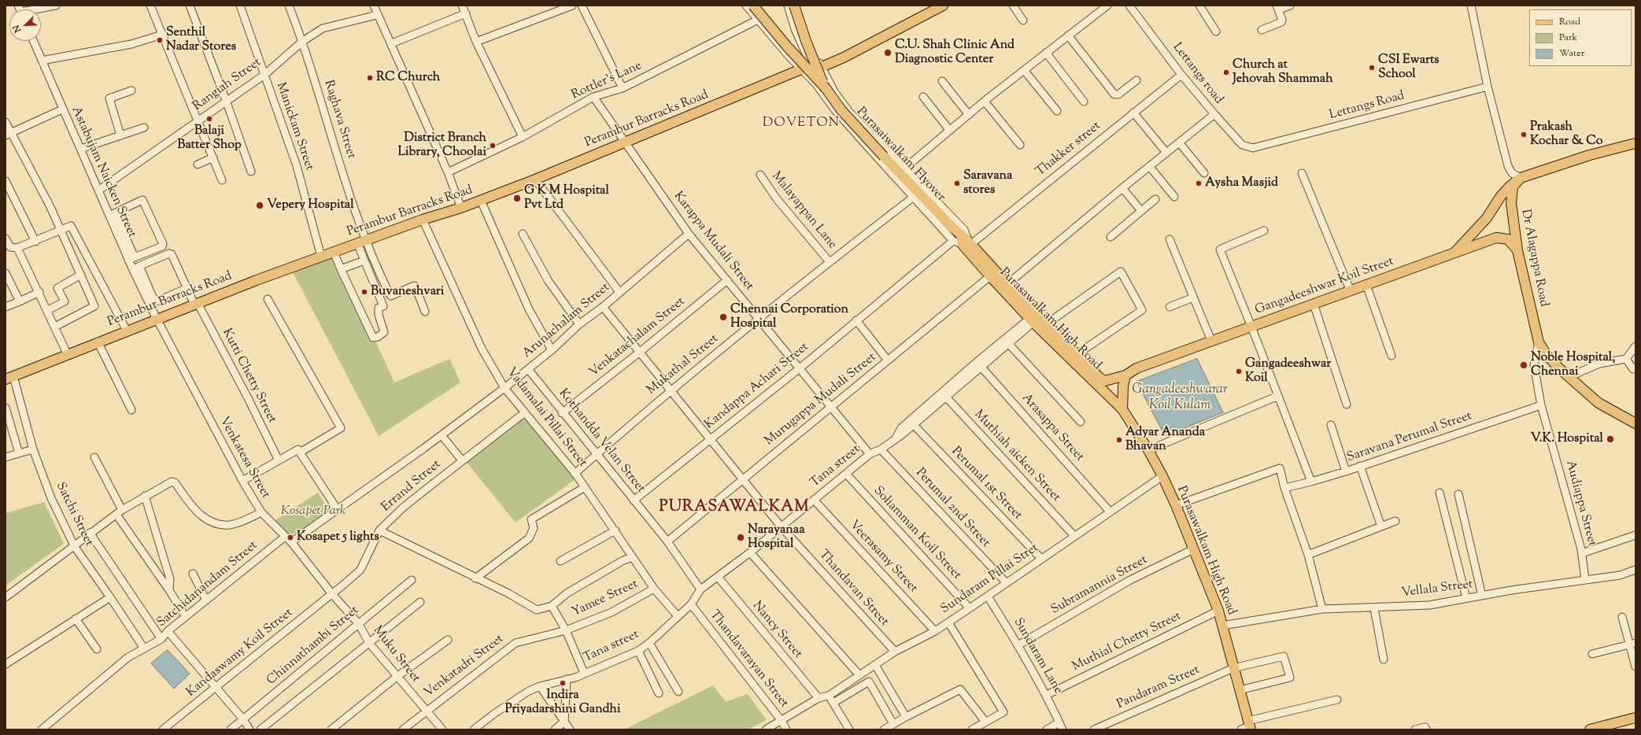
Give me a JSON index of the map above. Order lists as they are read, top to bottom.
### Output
{
  "streets": {
    "main road": [
      "Perambur Barracks Road",
      "Purasaiwalkam Flyover",
      "Dr Alagappa Road",
      "Gangadeeshwar Koil Street",
      "Purasawalkam High Road"
    ],
    "street": [
      "Lettangs road",
      "Rottler's Lane",
      "Rangiah Street",
      "Lettangs Road",
      "Raghava Street",
      "Manickam Street",
      "Thakker street",
      "Astabujam Naicken Street",
      "Malayappan Lane",
      "Karappa Mudali Street",
      "Arunachalam Street",
      "Venkatachalam Street",
      "Mukathal Street",
      "Kutti Chetty Street",
      "Kandappa Achari Street",
      "Murugappa Mudali Street",
      "Vadamalai Pillai Street",
      "Arasappa Street",
      "Saravana Perumal Street",
      "Kothandda Velan Street",
      "Muthiah aicken Street",
      "Venkatesa Street",
      "Tana street",
      "Perumal 1st Street",
      "Errand Street",
      "Audiappa Street",
      "Perumal 2nd Street",
      "Satchi Street",
      "Soliamman Koil Street",
      "Veerasamy Street",
      "Sundaram Pillai Stret",
      "Satchidanandam Street",
      "Subramannia Street",
      "Thandavan Street",
      "Vellala Street",
      "Yamee Street",
      "Nancy Street",
      "Muthial Chetty Street",
      "Chinnathambi Street",
      "Kandaswamy Koil Street",
      "Muku Street",
      "Sundaram Lane",
      "Thandavarayan Street",
      "Venkatadri Street",
      "Pandaram Street"
    ]
  },
  "crossings": [
    ["Lettangs road", "Lettangs Road"],
    ["Lettangs road", "Thakker street"],
    ["Rottler's Lane", "Karappa Mudali Street"],
    ["Rangiah Street", "Raghava Street"],
    ["Rangiah Street", "Manickam Street"],
    ["Rangiah Street", "Astabujam Naicken Street"],
    ["Raghava Street", "Perambur Barracks Road"],
    ["Perambur Barracks Road", "Manickam Street"],
    ["Perambur Barracks Road", "Astabujam Naicken Street"],
    ["Perambur Barracks Road", "Karappa Mudali Street"],
    ["Perambur Barracks Road", "Kutti Chetty Street"],
    ["Perambur Barracks Road", "Vadamalai Pillai Street"],
    ["Perambur Barracks Road", "Venkatesa Street"],
    ["Perambur Barracks Road", "Satchi Street"],
    ["Thakker street", "Purasaiwalkam Flyover"],
    ["Thakker street", "Purasawalkam High Road"],
    ["Thakker street", "Kandappa Achari Street"],
    ["Purasaiwalkam Flyover", "Purasawalkam High Road"],
    ["Purasaiwalkam Flyover", "Kandappa Achari Street"],
    ["Astabujam Naicken Street", "Venkatesa Street"],
    ["Malayappan Lane", "Mukathal Street"],
    ["Karappa Mudali Street", "Arunachalam Street"],
    ["Karappa Mudali Street", "Venkatachalam Street"],
    ["Karappa Mudali Street", "Mukathal Street"],
    ["Karappa Mudali Street", "Kandappa Achari Street"],
    ["Karappa Mudali Street", "Murugappa Mudali Street"],
    ["Karappa Mudali Street", "Tana street"],
    ["Dr Alagappa Road", "Gangadeeshwar Koil Street"],
    ["Dr Alagappa Road", "Audiappa Street"],
    ["Gangadeeshwar Koil Street", "Purasawalkam High Road"],
    ["Purasawalkam High Road", "Kandappa Achari Street"],
    ["Purasawalkam High Road", "Murugappa Mudali Street"],
    ["Purasawalkam High Road", "Sundaram Pillai Stret"],
    ["Purasawalkam High Road", "Subramannia Street"],
    ["Purasawalkam High Road", "Vellala Street"],
    ["Purasawalkam High Road", "Muthial Chetty Street"],
    ["Purasawalkam High Road", "Pandaram Street"],
    ["Arunachalam Street", "Vadamalai Pillai Street"],
    ["Arunachalam Street", "Kothandda Velan Street"],
    ["Arunachalam Street", "Venkatesa Street"],
    ["Arunachalam Street", "Thandavan Street"],
    ["Venkatachalam Street", "Kothandda Velan Street"],
    ["Venkatachalam Street", "Thandavan Street"],
    ["Mukathal Street", "Vadamalai Pillai Street"],
    ["Mukathal Street", "Kothandda Velan Street"],
    ["Mukathal Street", "Thandavan Street"],
    ["Kandappa Achari Street", "Kothandda Velan Street"],
    ["Kandappa Achari Street", "Thandavan Street"],
    ["Murugappa Mudali Street", "Kothandda Velan Street"],
    ["Murugappa Mudali Street", "Thandavan Street"],
    ["Vadamalai Pillai Street", "Tana street"],
    ["Vadamalai Pillai Street", "Errand Street"],
    ["Vadamalai Pillai Street", "Yamee Street"],
    ["Arasappa Street", "Sundaram Pillai Stret"],
    ["Saravana Perumal Street", "Audiappa Street"],
    ["Kothandda Velan Street", "Tana street"],
    ["Muthiah aicken Street", "Tana street"],
    ["Muthiah aicken Street", "Sundaram Pillai Stret"],
    ["Venkatesa Street", "Errand Street"],
    ["Venkatesa Street", "Satchidanandam Street"],
    ["Venkatesa Street", "Kandaswamy Koil Street"],
    ["Venkatesa Street", "Muku Street"],
    ["Tana street", "Perumal 1st Street"],
    ["Tana street", "Perumal 2nd Street"],
    ["Tana street", "Soliamman Koil Street"],
    ["Tana street", "Veerasamy Street"],
    ["Tana street", "Thandavan Street"],
    ["Tana street", "Nancy Street"],
    ["Tana street", "Thandavarayan Street"],
    ["Perumal 1st Street", "Sundaram Pillai Stret"],
    ["Errand Street", "Kandaswamy Koil Street"],
    ["Errand Street", "Muku Street"],
    ["Audiappa Street", "Vellala Street"],
    ["Perumal 2nd Street", "Sundaram Pillai Stret"],
    ["Satchi Street", "Satchidanandam Street"],
    ["Soliamman Koil Street", "Sundaram Pillai Stret"],
    ["Veerasamy Street", "Sundaram Pillai Stret"],
    ["Sundaram Pillai Stret", "Thandavan Street"],
    ["Sundaram Pillai Stret", "Sundaram Lane"],
    ["Subramannia Street", "Sundaram Lane"],
    ["Yamee Street", "Venkatadri Street"],
    ["Muthial Chetty Street", "Sundaram Lane"],
    ["Chinnathambi Street", "Muku Street"],
    ["Kandaswamy Koil Street", "Muku Street"],
    ["Muku Street", "Venkatadri Street"]
  ],
  "districts": ["DOVETON", "PURASAWALKAM"],
  "water": ["Gangadeeshwarar Koil Kulam"],
  "parks": ["Kosapet Park"],
  "places": [
    "Senthil Nadar Stores",
    "C.U. Shah Clinic And Diagnostic Center",
    "CSI Ewarts School",
    "Church at Jehovah Shammah",
    "RC Church",
    "Balaji Batter Shop",
    "Prakash Kochar & Co",
    "District Branch Library, Choolai",
    "Saravana stores",
    "Aysha Masjid",
    "G K M Hospital Pvt Ltd",
    "Vepery Hospital",
    "Buvaneshvari",
    "Chennai Corporation Hospital",
    "Noble Hospital, Chennai",
    "Gangadeeshwar Koil",
    "V.K. Hospital",
    "Adyar Ananda Bhavan",
    "Kosapet 5 lights",
    "Narayanaa Hospital",
    "Indira Priyadarshini Gandhi"
  ],
  "legend": ["Road", "Park", "Water"],
  "north": "bottom left"
}
